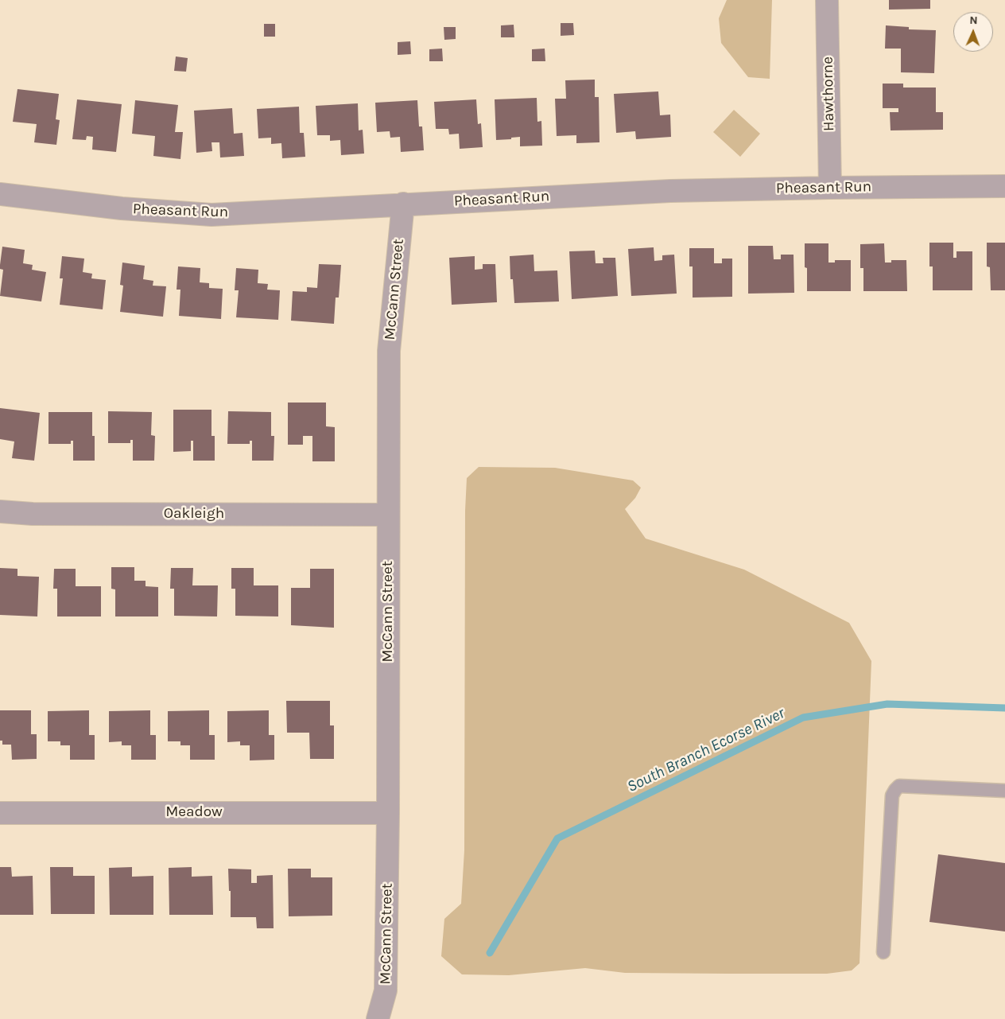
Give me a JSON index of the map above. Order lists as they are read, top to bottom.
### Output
{
  "streets": {
    "street": [
      "Hawthorne",
      "Pheasant Run",
      "McCann Street",
      "Oakleigh",
      "Meadow"
    ]
  },
  "crossings": [
    ["Hawthorne", "Pheasant Run"],
    ["Pheasant Run", "McCann Street"],
    ["McCann Street", "Oakleigh"],
    ["McCann Street", "Meadow"]
  ],
  "water": ["South Branch Ecorse River"],
  "north": "top"
}
